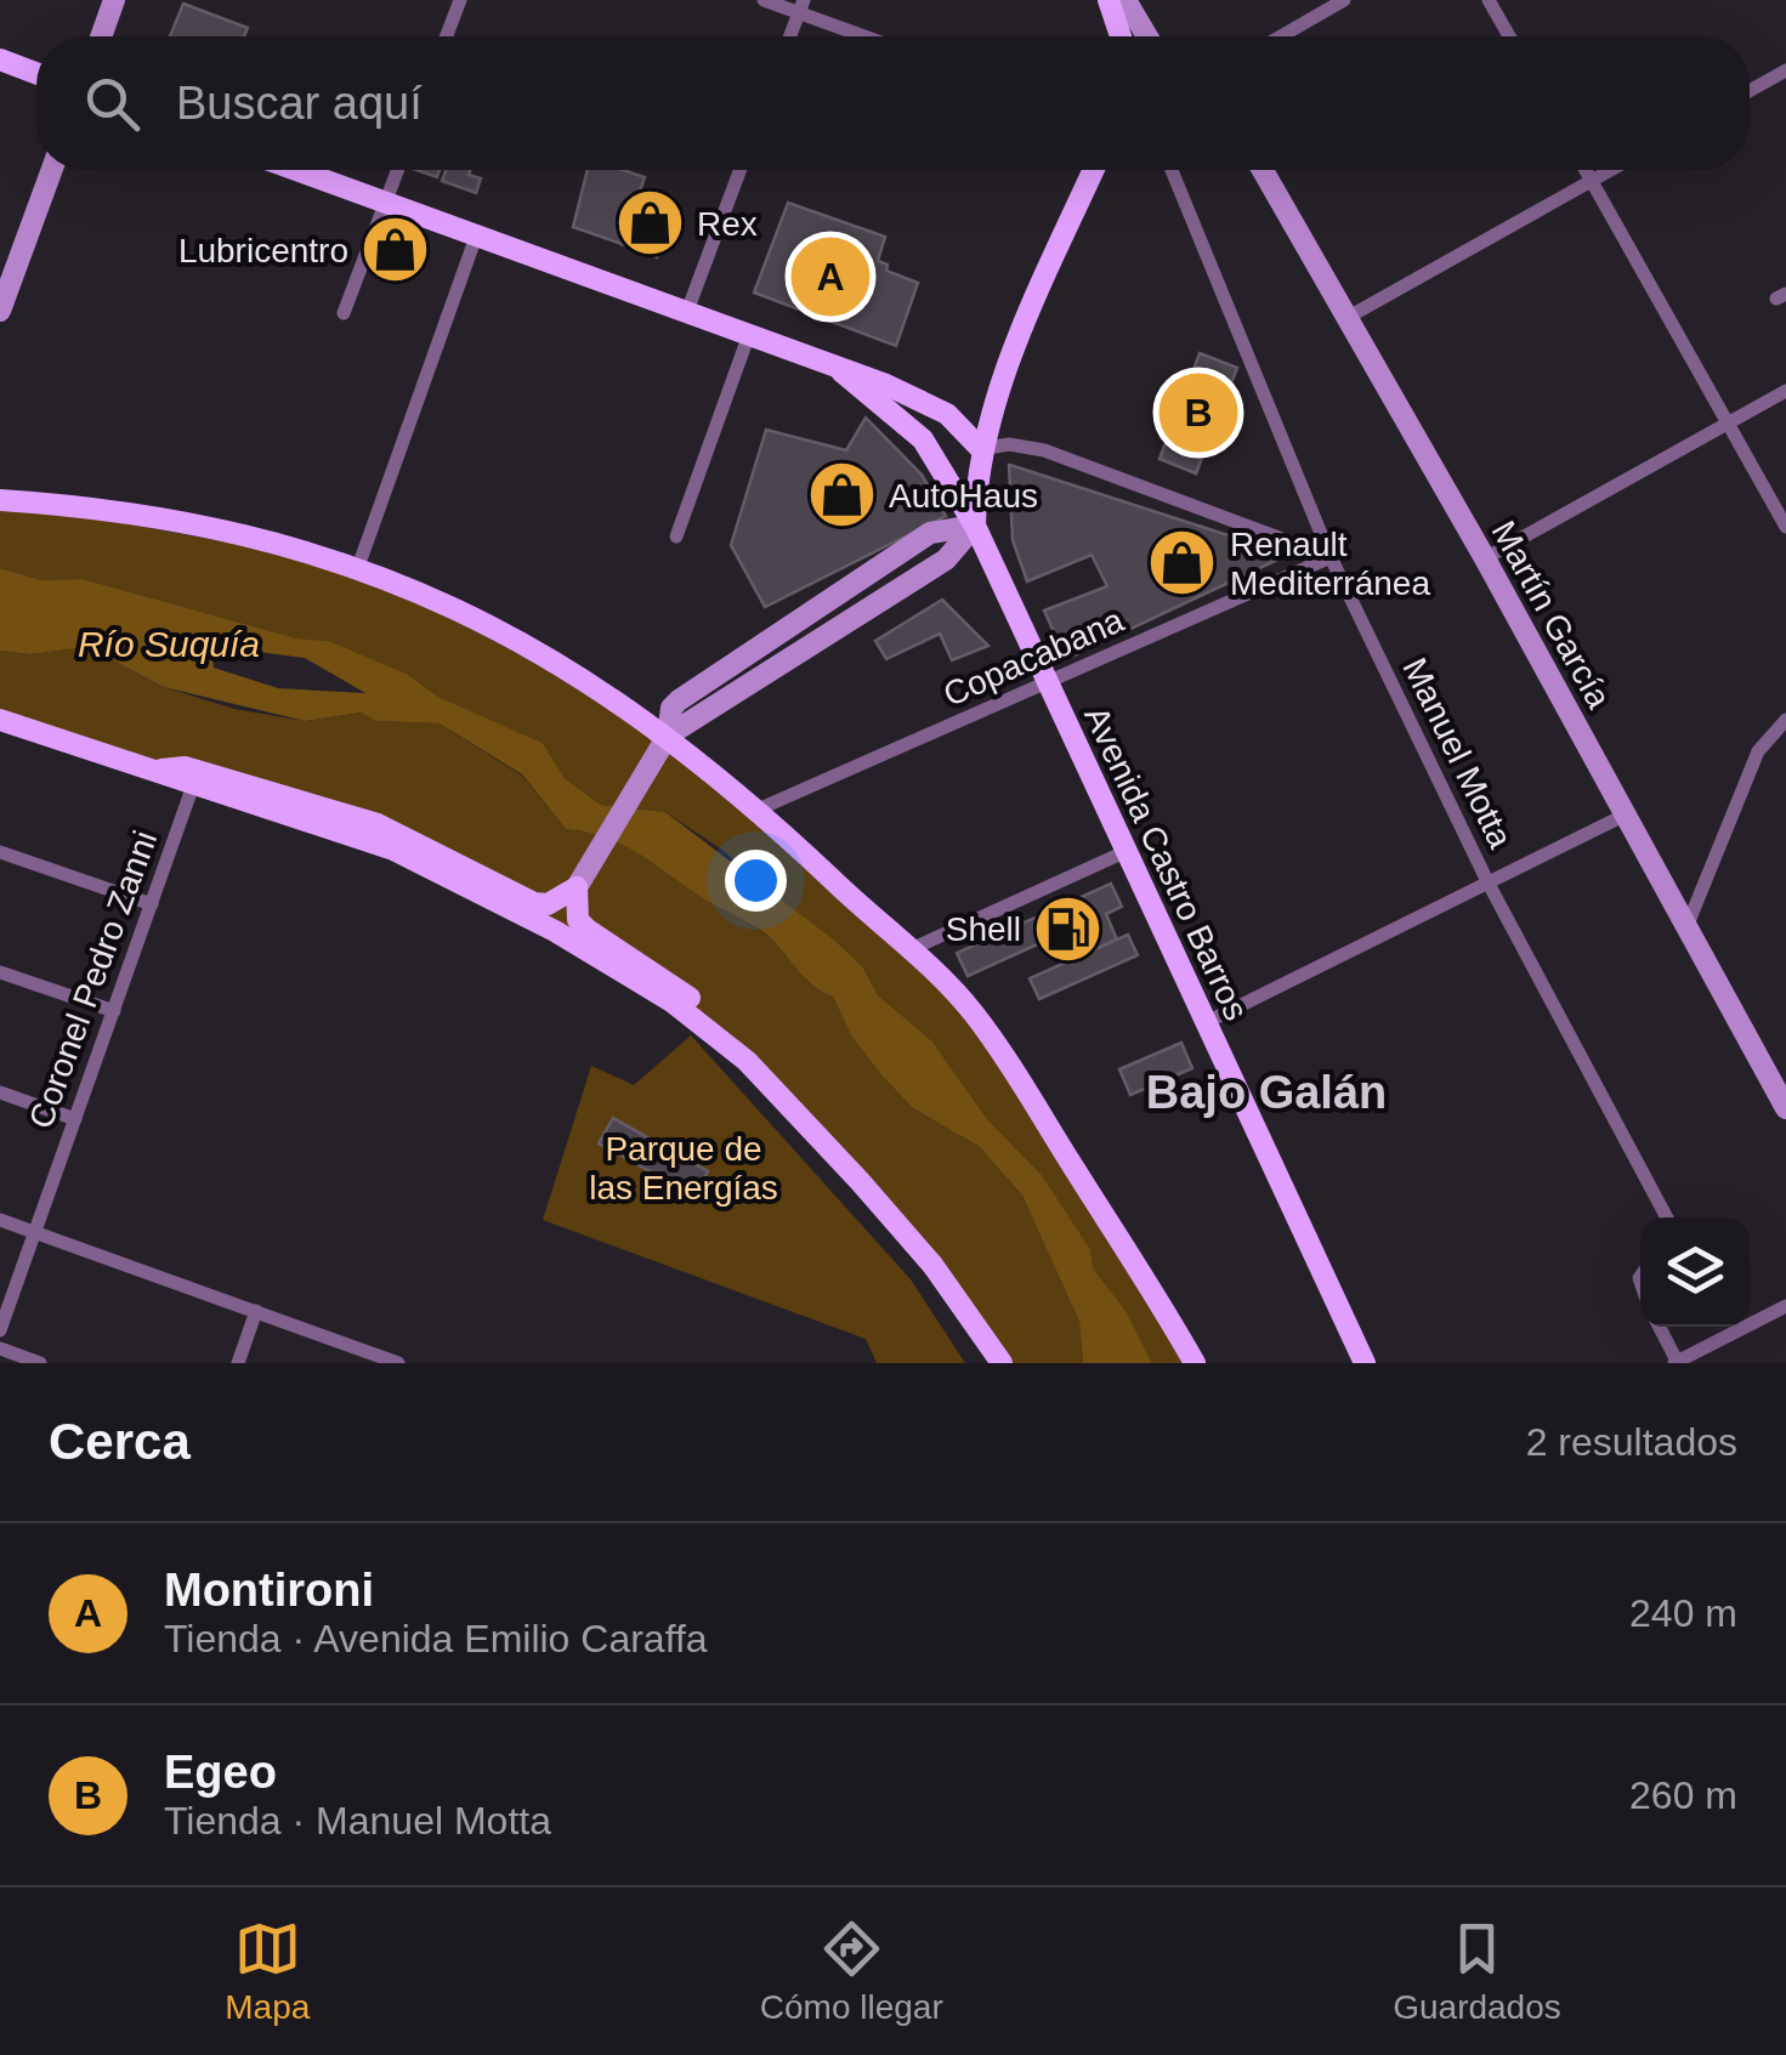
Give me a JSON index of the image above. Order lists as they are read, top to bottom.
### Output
{
  "streets": {
    "main road": ["Martín García", "Avenida Castro Barros"],
    "street": ["Copacabana", "Manuel Motta", "Coronel Pedro Zanni"]
  },
  "crossings": [
    ["Copacabana", "Manuel Motta"],
    ["Copacabana", "Avenida Castro Barros"]
  ],
  "districts": ["Bajo Galán"],
  "water": ["Río Suquía"],
  "parks": ["Parque de las Energías"],
  "places": {
    "shop": [
      "Rex",
      "Lubricentro",
      "AutoHaus",
      "Renault Mediterránea"
    ],
    "fuel station": ["Shell"]
  },
  "page": {
    "search": "Buscar aquí",
    "pins": ["A", "B"],
    "heading": ["Cerca", "2 resultados"],
    "list": [
      {
        "mark": "A",
        "name": "Montironi",
        "note": "Tienda · Avenida Emilio Caraffa",
        "value": "240 m"
      },
      {
        "mark": "B",
        "name": "Egeo",
        "note": "Tienda · Manuel Motta",
        "value": "260 m"
      }
    ],
    "nav": ["Mapa", "Cómo llegar", "Guardados"]
  }
}
